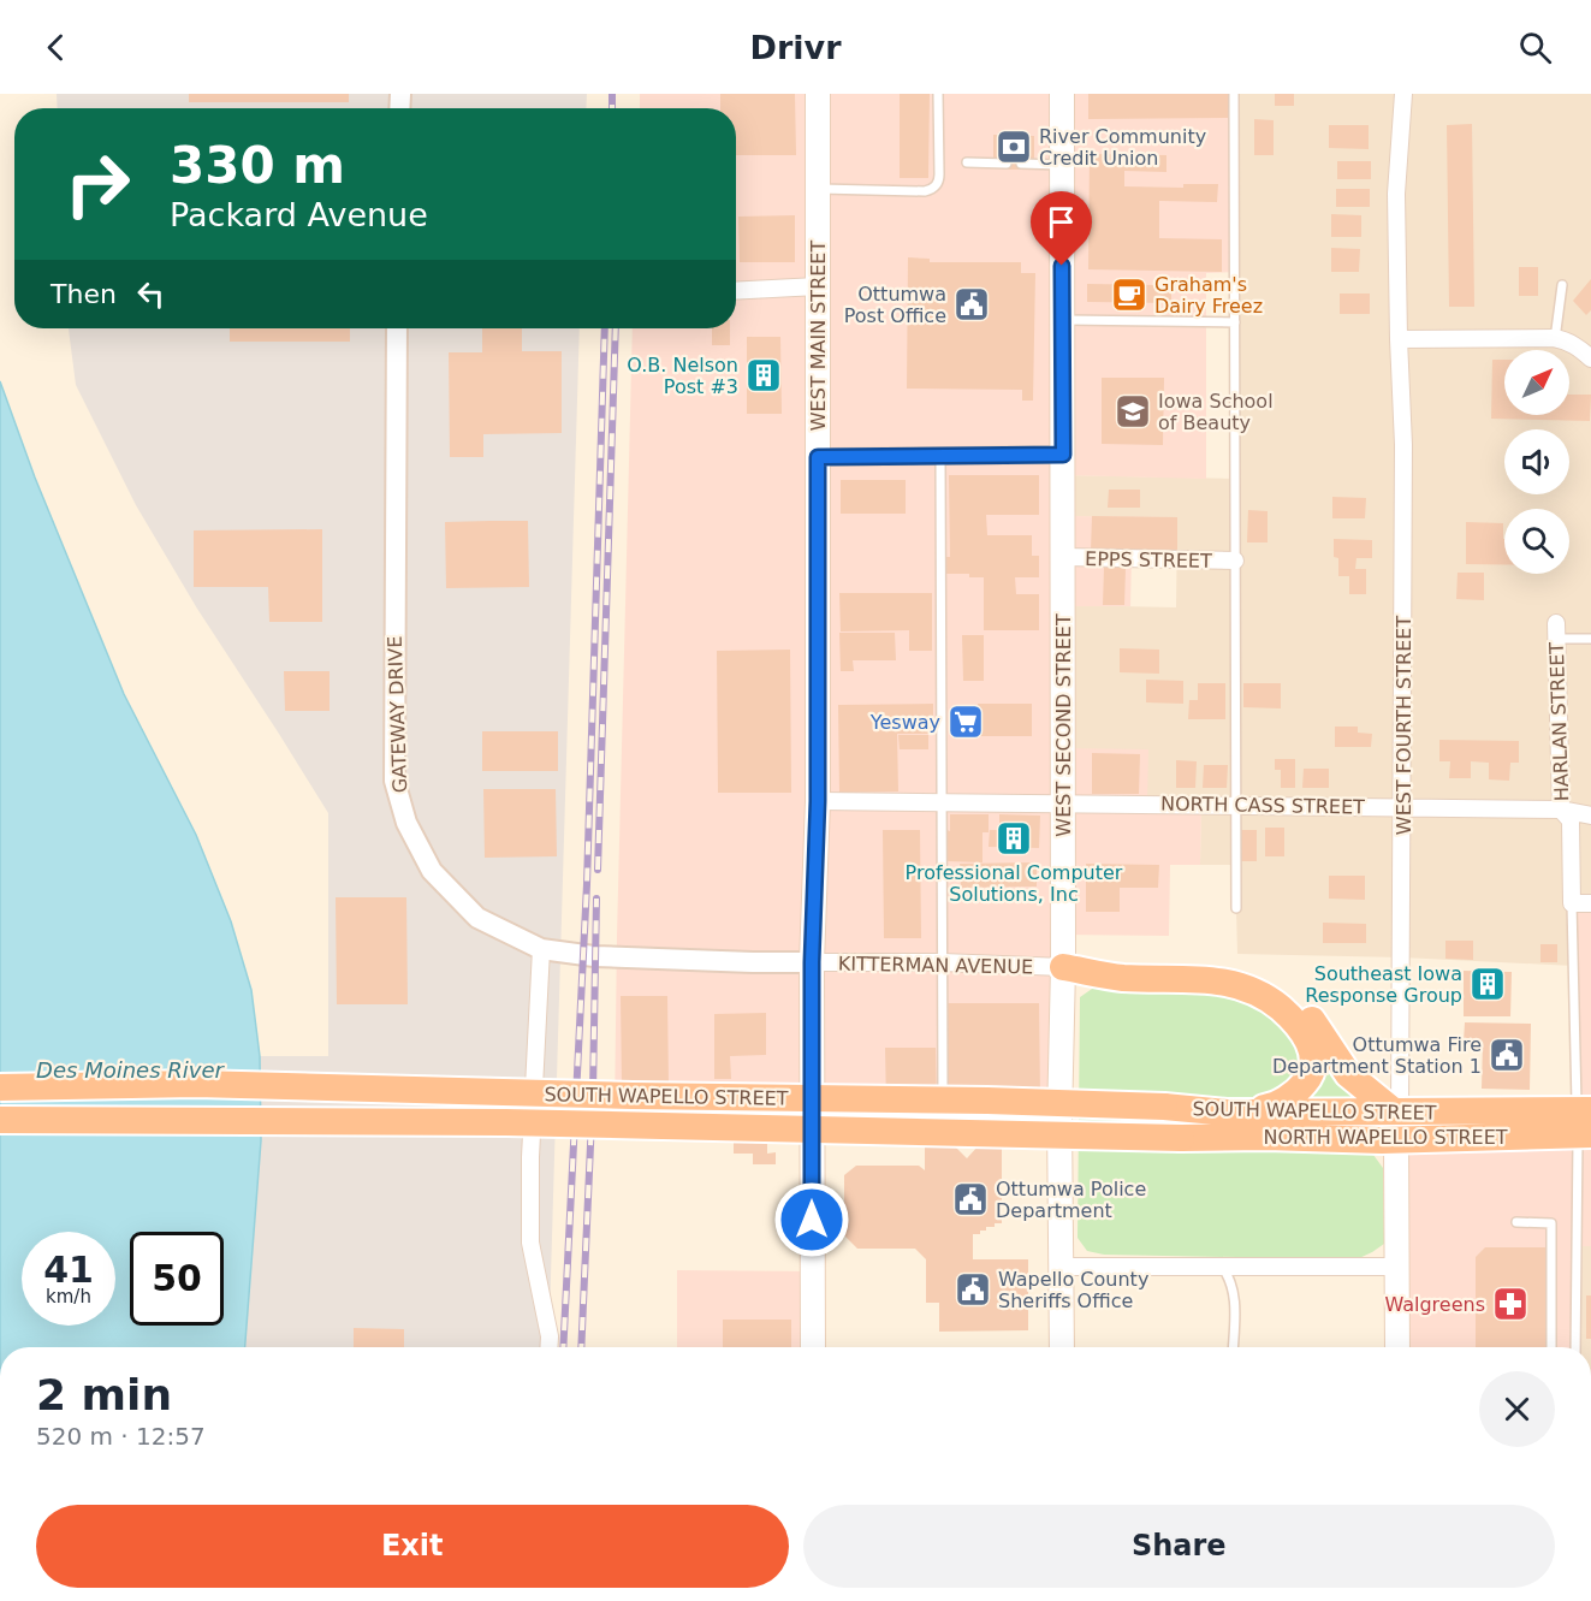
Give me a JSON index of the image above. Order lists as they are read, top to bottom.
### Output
{
  "streets": {
    "highway": ["SOUTH WAPELLO STREET", "NORTH WAPELLO STREET"],
    "main road": ["WEST MAIN STREET", "WEST SECOND STREET", "WEST FOURTH STREET"],
    "street": [
      "EPPS STREET",
      "GATEWAY DRIVE",
      "HARLAN STREET",
      "NORTH CASS STREET",
      "KITTERMAN AVENUE"
    ]
  },
  "crossings": [
    ["WEST MAIN STREET", "NORTH CASS STREET"],
    ["WEST MAIN STREET", "KITTERMAN AVENUE"],
    ["WEST MAIN STREET", "SOUTH WAPELLO STREET"],
    ["EPPS STREET", "WEST SECOND STREET"],
    ["GATEWAY DRIVE", "KITTERMAN AVENUE"],
    ["HARLAN STREET", "NORTH CASS STREET"],
    ["WEST SECOND STREET", "NORTH CASS STREET"],
    ["WEST SECOND STREET", "KITTERMAN AVENUE"],
    ["WEST SECOND STREET", "SOUTH WAPELLO STREET"],
    ["WEST FOURTH STREET", "NORTH CASS STREET"],
    ["WEST FOURTH STREET", "SOUTH WAPELLO STREET"],
    ["WEST FOURTH STREET", "NORTH WAPELLO STREET"],
    ["SOUTH WAPELLO STREET", "NORTH WAPELLO STREET"]
  ],
  "water": ["Des Moines River"],
  "places": {
    "bank": ["River Community Credit Union"],
    "cafe": ["Graham's Dairy Freez"],
    "public building": [
      "Ottumwa Post Office",
      "Ottumwa Fire Department Station 1",
      "Ottumwa Police Department",
      "Wapello County Sheriffs Office"
    ],
    "building": ["O.B. Nelson Post #3", "Professional Computer Solutions, Inc", "Southeast Iowa Response Group"],
    "school or university": ["Iowa School of Beauty"],
    "supermarket": ["Yesway"],
    "pharmacy": ["Walgreens"]
  },
  "north": "top right",
  "page": {
    "header": "Drivr",
    "turn": ["330 m", "Packard Avenue"],
    "then": "Then",
    "speed": "41 km/h",
    "limit": "50",
    "heading": ["2 min", "520 m · 12:57"],
    "buttons": ["Exit", "Share"]
  }
}
